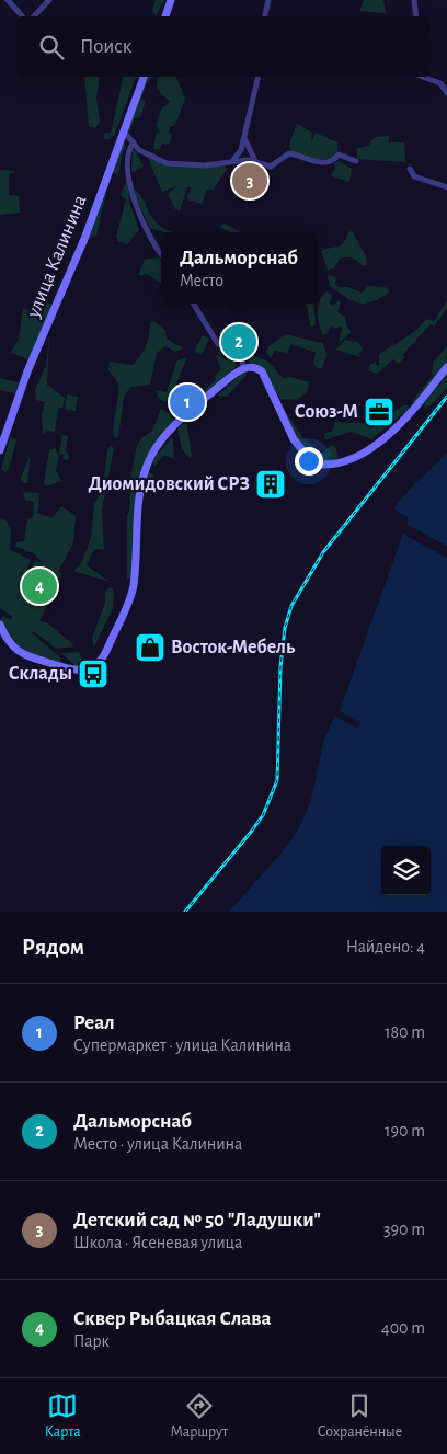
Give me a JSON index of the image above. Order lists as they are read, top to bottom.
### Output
{
  "streets": {
    "main road": ["улица Калинина"]
  },
  "places": {
    "office": ["Союз-М"],
    "building": ["Диомидовский СРЗ"],
    "shop": ["Восток-Мебель"],
    "bus stop": ["Склады"]
  },
  "page": {
    "search": "Поиск",
    "pins": [
      "3",
      "2",
      "1",
      "4"
    ],
    "popup": ["Дальморснаб", "Место"],
    "heading": ["Рядом", "Найдено: 4"],
    "list": [
      {
        "mark": "1",
        "name": "Реал",
        "note": "Супермаркет · улица Калинина",
        "value": "180 m"
      },
      {
        "mark": "2",
        "name": "Дальморснаб",
        "note": "Место · улица Калинина",
        "value": "190 m"
      },
      {
        "mark": "3",
        "name": "Детский сад № 50 \"Ладушки\"",
        "note": "Школа · Ясеневая улица",
        "value": "390 m"
      },
      {
        "mark": "4",
        "name": "Сквер Рыбацкая Слава",
        "note": "Парк",
        "value": "400 m"
      }
    ],
    "nav": ["Карта", "Маршрут", "Сохранённые"]
  }
}
